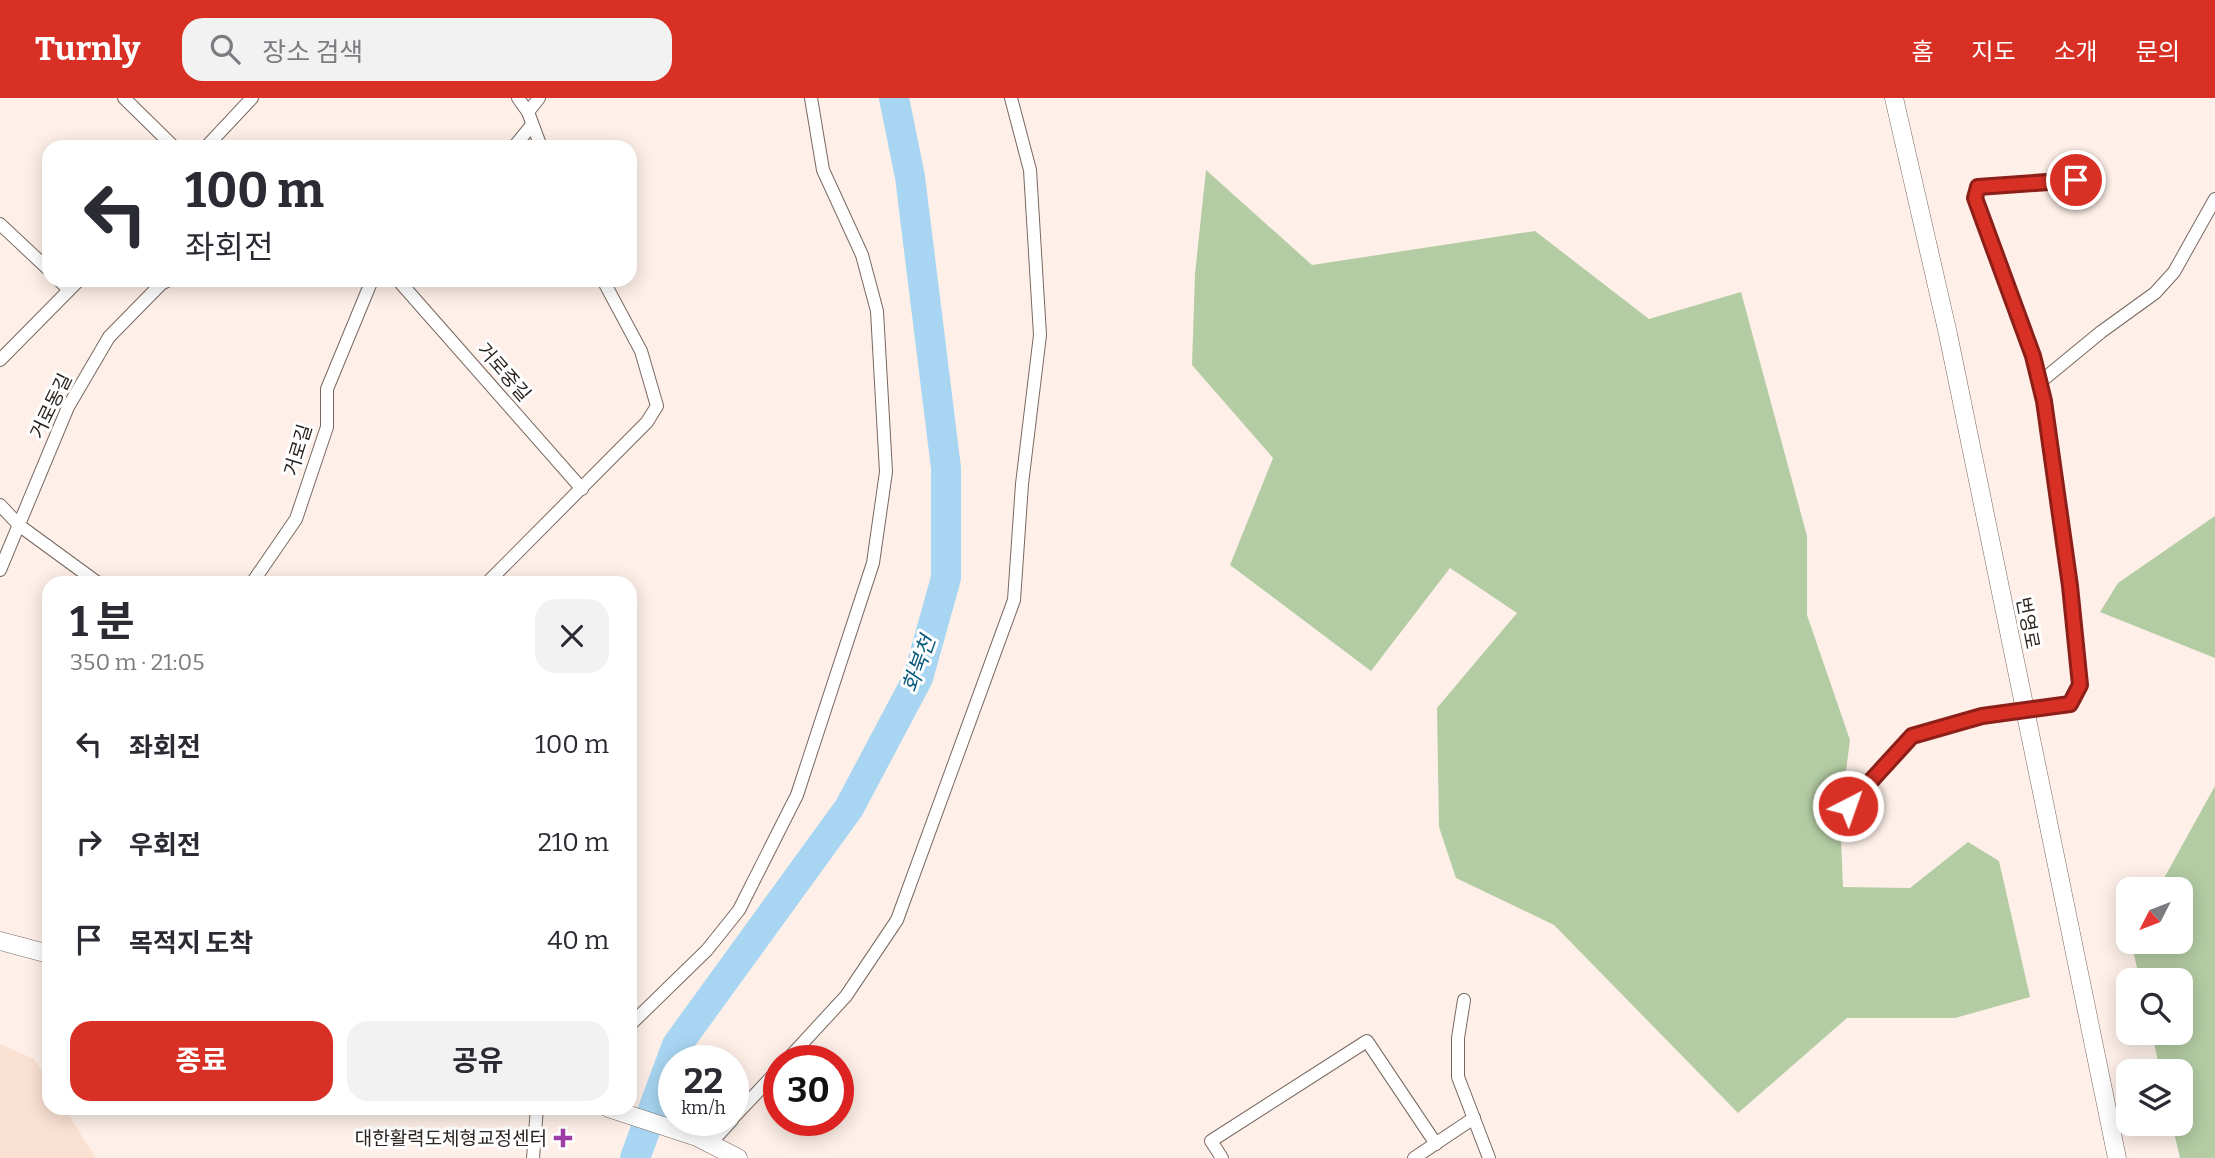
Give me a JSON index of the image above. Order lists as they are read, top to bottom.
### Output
{
  "streets": {
    "main road": ["번영로"],
    "street": ["거로중길", "거로동길", "거로길"]
  },
  "water": ["화북천"],
  "places": {
    "health": ["대한활력도체형교정센터"]
  },
  "north": "bottom left",
  "page": {
    "header": "Turnly",
    "search": "장소 검색",
    "nav": [
      "홈",
      "지도",
      "소개",
      "문의"
    ],
    "turn": ["100 m", "좌회전"],
    "heading": ["1 분", "350 m · 21:05"],
    "list": [
      {
        "name": "좌회전",
        "value": "100 m"
      },
      {
        "name": "우회전",
        "value": "210 m"
      },
      {
        "name": "목적지 도착",
        "value": "40 m"
      }
    ],
    "buttons": ["종료", "공유"],
    "speed": "22 km/h",
    "limit": "30"
  }
}
